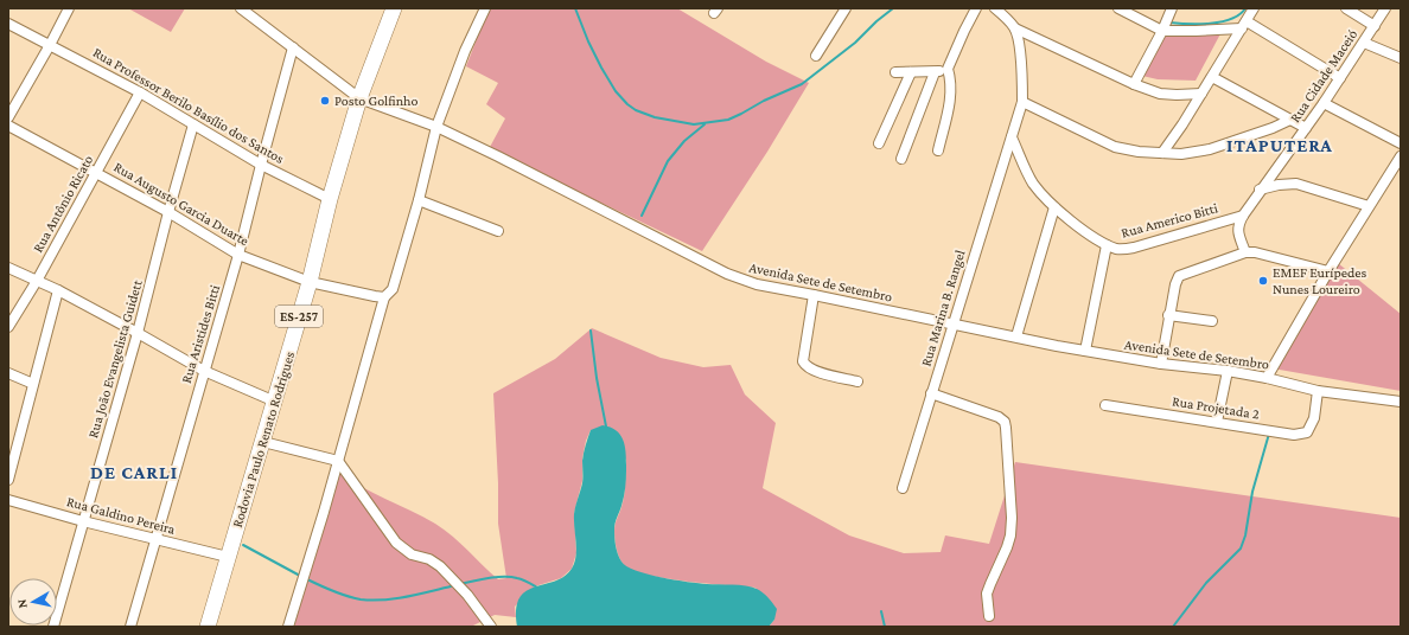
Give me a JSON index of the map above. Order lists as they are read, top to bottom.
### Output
{
  "streets": {
    "main road": ["ES-257", "Rodovia Paulo Renato Rodrigues"],
    "street": [
      "Rua Cidade Maceió",
      "Rua Professor Berilo Basílio dos Santos",
      "Rua Antônio Ricato",
      "Rua Augusto Garcia Duarte",
      "Rua Americo Bitti",
      "Avenida Sete de Setembro",
      "Rua Marina B. Rangel",
      "Rua Aristides Bitti",
      "Rua João Evangelista Guidett",
      "Rua Projetada 2",
      "Rua Galdino Pereira"
    ]
  },
  "crossings": [
    ["Rua Cidade Maceió", "Rua Americo Bitti"],
    ["Rua Professor Berilo Basílio dos Santos", "Rua Antônio Ricato"],
    ["Rua Professor Berilo Basílio dos Santos", "Rua Aristides Bitti"],
    ["Rua Professor Berilo Basílio dos Santos", "Rua João Evangelista Guidett"],
    ["Rua Professor Berilo Basílio dos Santos", "Rodovia Paulo Renato Rodrigues"],
    ["Rua Antônio Ricato", "Rua Augusto Garcia Duarte"],
    ["Rua Augusto Garcia Duarte", "Rua Aristides Bitti"],
    ["Rua Augusto Garcia Duarte", "Rua João Evangelista Guidett"],
    ["Rua Augusto Garcia Duarte", "Rodovia Paulo Renato Rodrigues"],
    ["Rua Americo Bitti", "Rua Marina B. Rangel"],
    ["Avenida Sete de Setembro", "Rua Marina B. Rangel"],
    ["Avenida Sete de Setembro", "Rua Aristides Bitti"],
    ["Avenida Sete de Setembro", "Rua Projetada 2"],
    ["Avenida Sete de Setembro", "Rodovia Paulo Renato Rodrigues"],
    ["Rua Aristides Bitti", "Rua Galdino Pereira"],
    ["Rua João Evangelista Guidett", "Rua Galdino Pereira"],
    ["Rodovia Paulo Renato Rodrigues", "Rua Galdino Pereira"]
  ],
  "districts": ["ITAPUTERA", "DE CARLI"],
  "places": ["Posto Golfinho", "EMEF Eurípedes Nunes Loureiro"],
  "north": "left"
}
